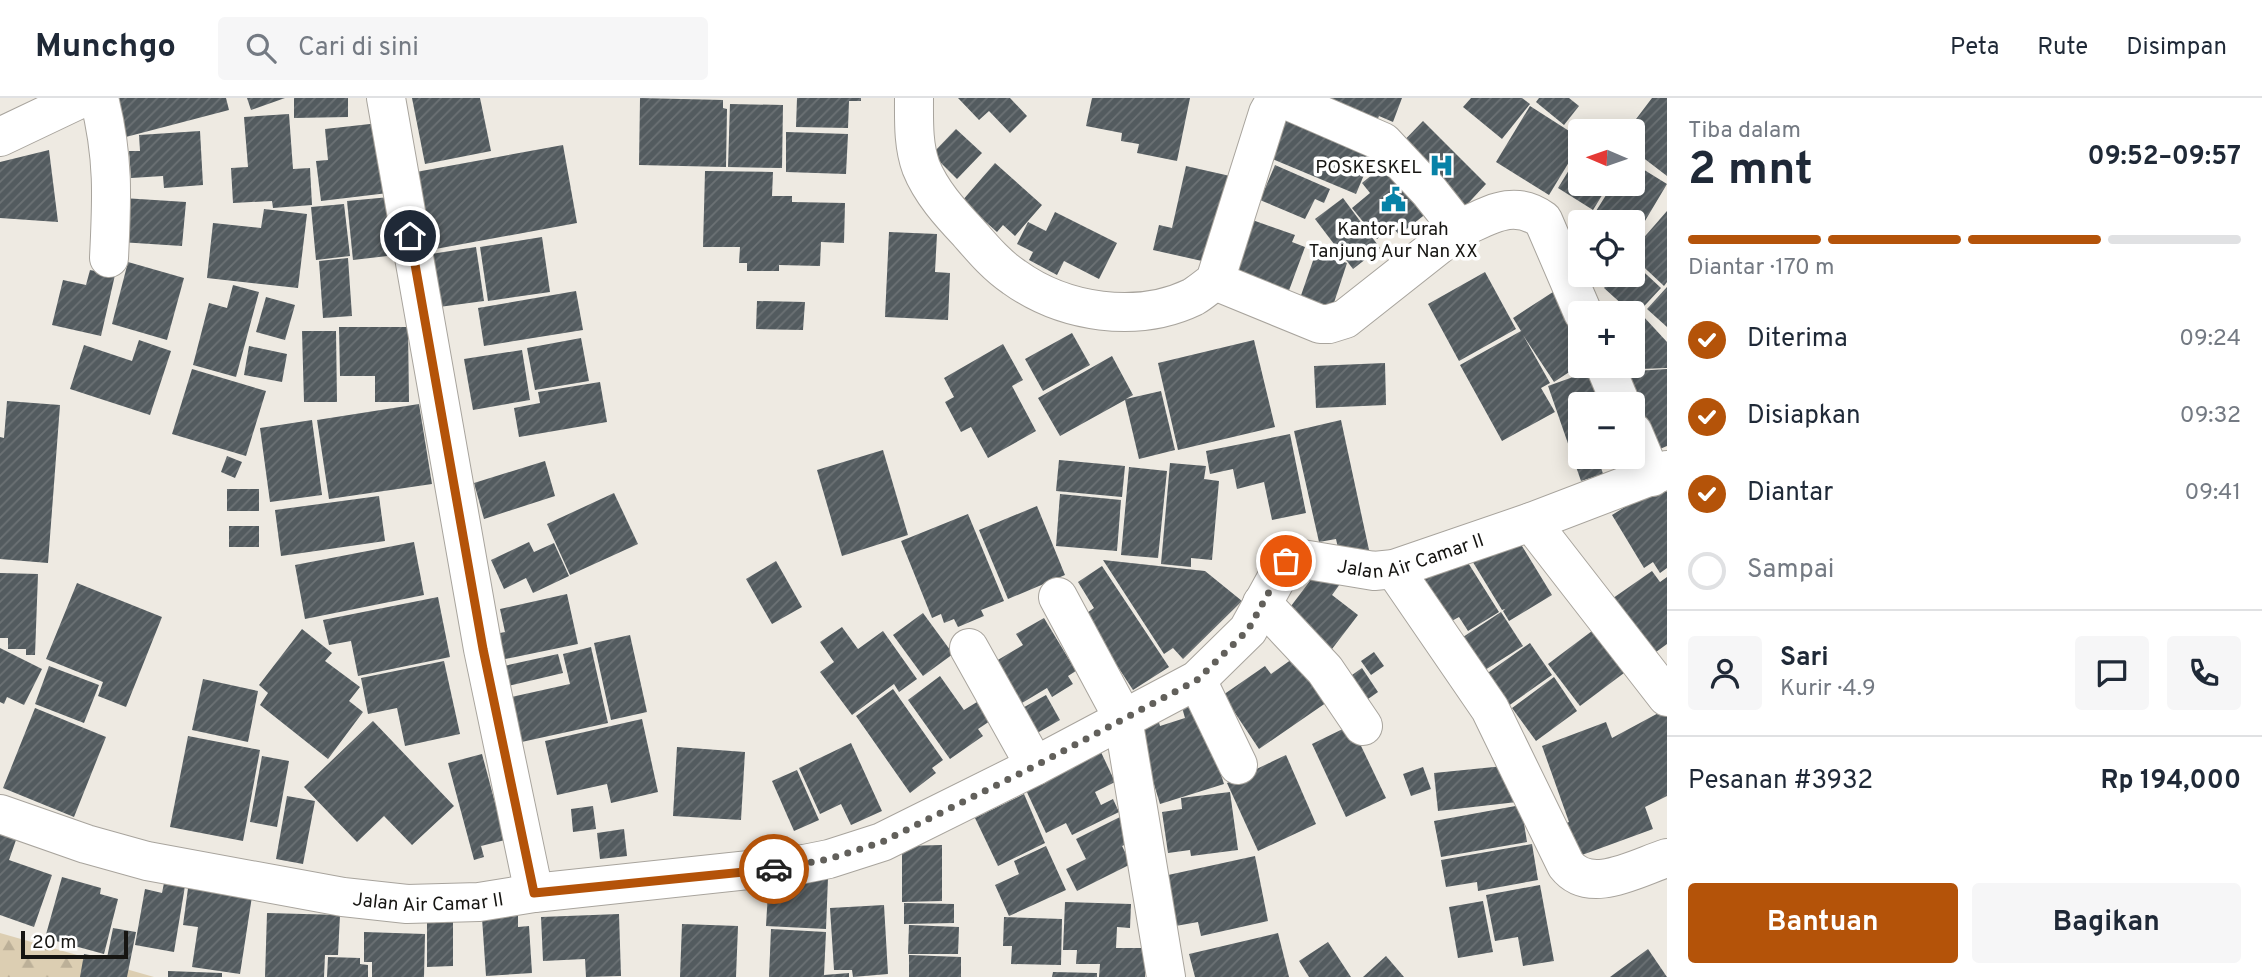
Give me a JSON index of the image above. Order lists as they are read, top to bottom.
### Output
{
  "streets": {
    "street": ["Jalan Air Camar II"]
  },
  "places": {
    "hospital": ["POSKESKEL"],
    "public building": ["Kantor Lurah Tanjung Aur Nan XX"]
  },
  "scale_bar": "20 m",
  "north": "left",
  "page": {
    "header": "Munchgo",
    "search": "Cari di sini",
    "nav": ["Peta", "Rute", "Disimpan"],
    "heading": ["2 mnt", "Tiba dalam", "09:52–09:57"],
    "panel": [
      "Sari",
      "Kurir · 4.9",
      "Pesanan #3932",
      "Rp 194,000"
    ],
    "map_buttons": ["+", "−"],
    "bar": "Diantar · 170 m",
    "list": [
      ["Diterima", "09:24"],
      ["Disiapkan", "09:32"],
      ["Diantar", "09:41"],
      "Sampai"
    ],
    "buttons": ["Bantuan", "Bagikan"],
    "scale": "20 m"
  }
}
